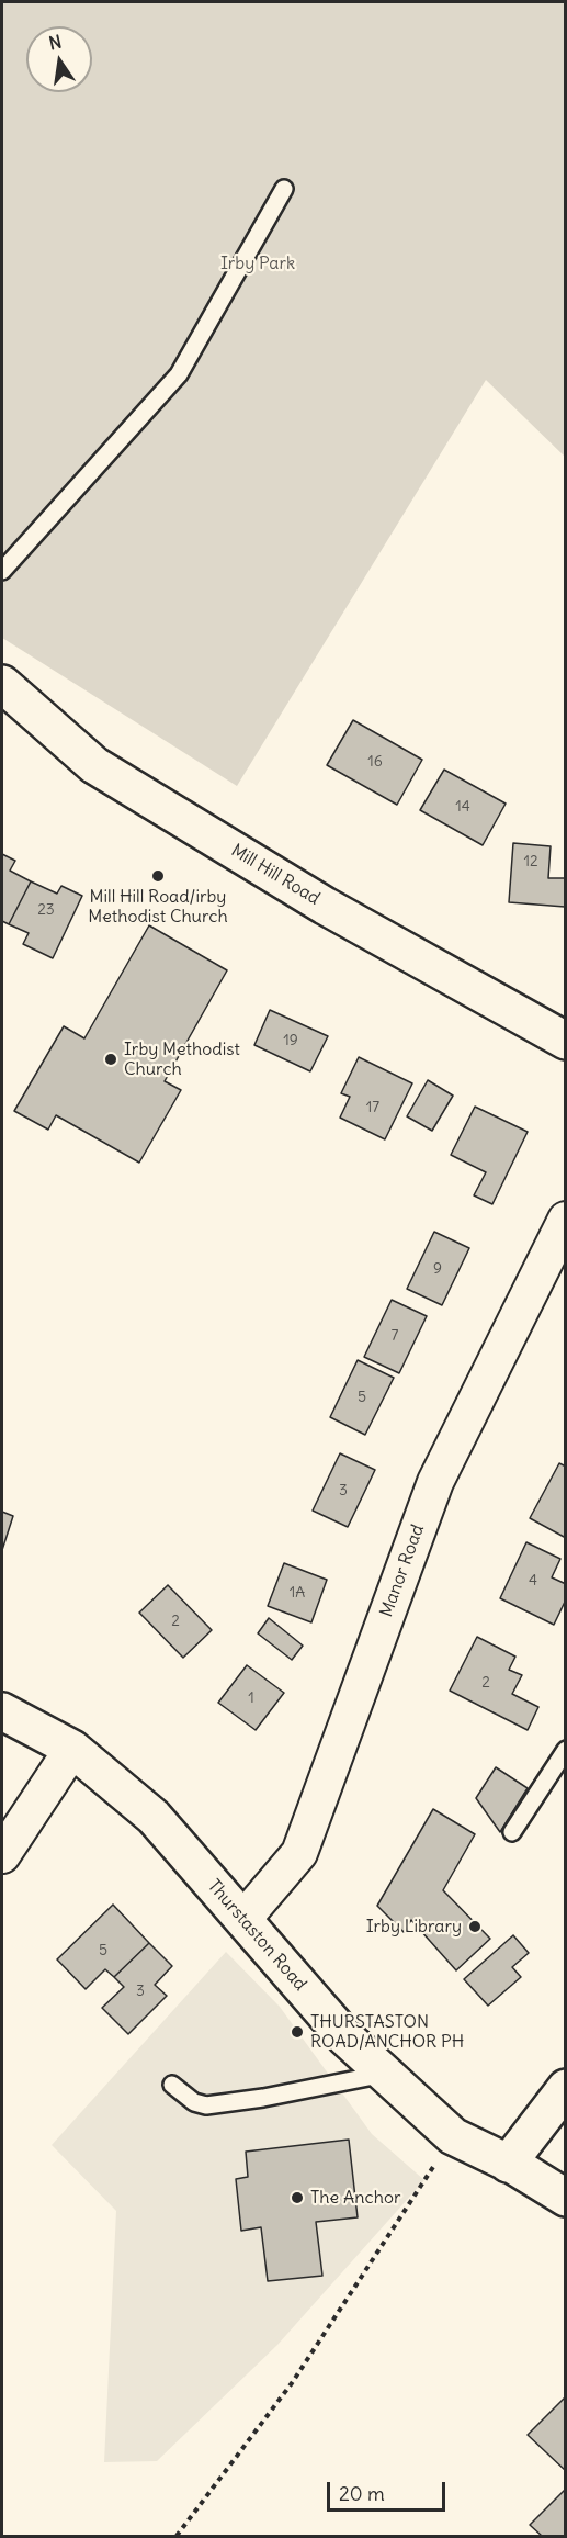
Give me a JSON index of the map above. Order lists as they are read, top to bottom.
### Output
{
  "streets": {
    "street": ["Mill Hill Road", "Manor Road", "Thurstaston Road"]
  },
  "crossings": [
    ["Manor Road", "Thurstaston Road"]
  ],
  "parks": ["Irby Park"],
  "places": [
    "Mill Hill Road/irby Methodist Church",
    "Irby Methodist Church",
    "Irby Library",
    "THURSTASTON ROAD/ANCHOR PH",
    "The Anchor"
  ],
  "house_numbers": [
    "16",
    "14",
    "12",
    "23",
    "19",
    "17",
    "9",
    "7",
    "5",
    "3",
    "4",
    "1A",
    "2",
    "2",
    "1",
    "5",
    "3"
  ],
  "scale_bar": "20 m",
  "north": "top"
}
